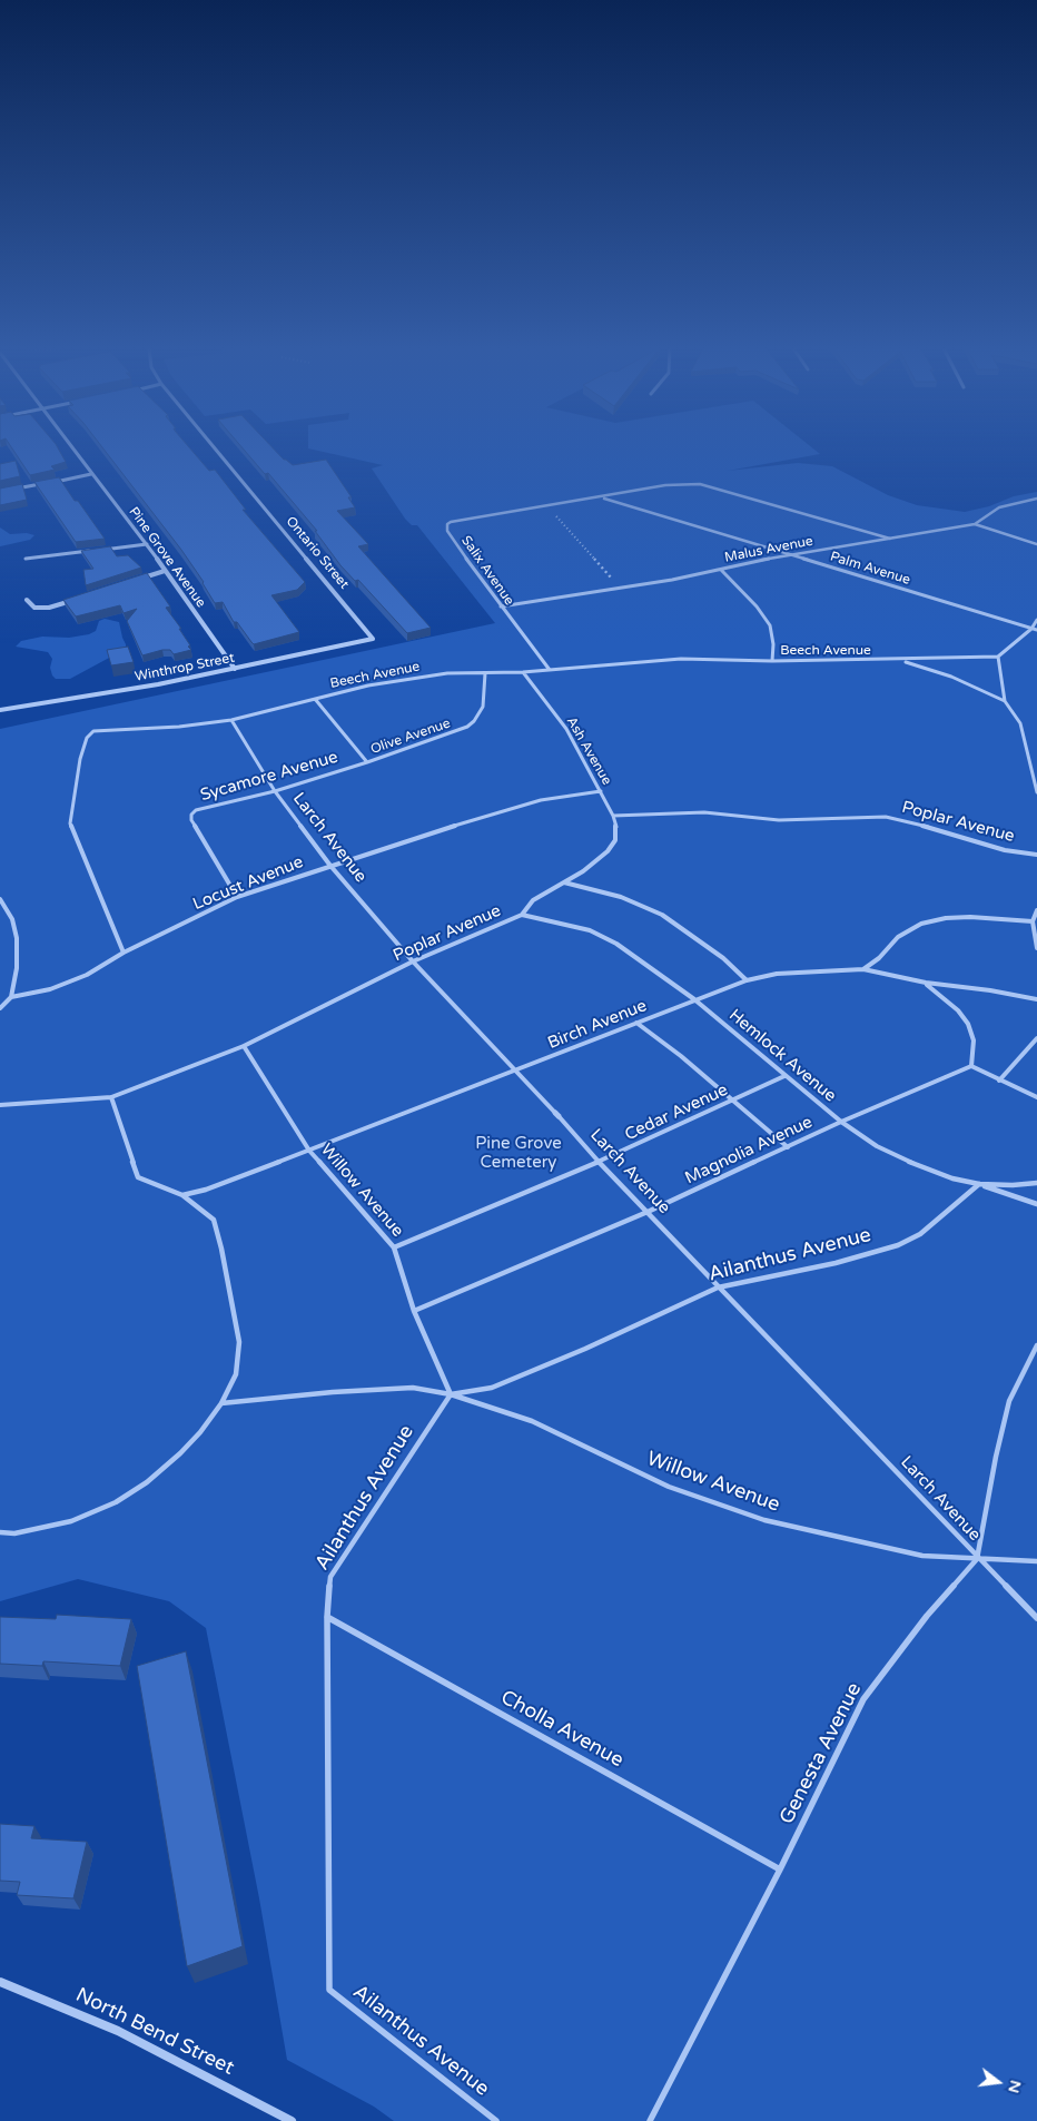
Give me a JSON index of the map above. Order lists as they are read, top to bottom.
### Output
{
  "streets": {
    "street": [
      "Ontario Street",
      "Pine Grove Avenue",
      "Winthrop Street",
      "North Bend Street"
    ],
    "lane": [
      "Malus Avenue",
      "Palm Avenue",
      "Salix Avenue",
      "Beech Avenue",
      "Olive Avenue",
      "Ash Avenue",
      "Sycamore Avenue",
      "Poplar Avenue",
      "Larch Avenue",
      "Locust Avenue",
      "Birch Avenue",
      "Hemlock Avenue",
      "Cedar Avenue",
      "Magnolia Avenue",
      "Willow Avenue",
      "Ailanthus Avenue",
      "Cholla Avenue",
      "Genesta Avenue"
    ]
  },
  "crossings": [
    ["Malus Avenue", "Palm Avenue"],
    ["Malus Avenue", "Salix Avenue"],
    ["Ontario Street", "Winthrop Street"],
    ["Pine Grove Avenue", "Winthrop Street"],
    ["Palm Avenue", "Salix Avenue"],
    ["Salix Avenue", "Beech Avenue"],
    ["Beech Avenue", "Olive Avenue"],
    ["Beech Avenue", "Ash Avenue"],
    ["Beech Avenue", "Sycamore Avenue"],
    ["Beech Avenue", "Larch Avenue"],
    ["Beech Avenue", "Locust Avenue"],
    ["Olive Avenue", "Sycamore Avenue"],
    ["Ash Avenue", "Poplar Avenue"],
    ["Ash Avenue", "Locust Avenue"],
    ["Sycamore Avenue", "Larch Avenue"],
    ["Sycamore Avenue", "Locust Avenue"],
    ["Poplar Avenue", "Larch Avenue"],
    ["Poplar Avenue", "Hemlock Avenue"],
    ["Poplar Avenue", "Willow Avenue"],
    ["Larch Avenue", "Locust Avenue"],
    ["Larch Avenue", "Birch Avenue"],
    ["Larch Avenue", "Cedar Avenue"],
    ["Larch Avenue", "Magnolia Avenue"],
    ["Larch Avenue", "Willow Avenue"],
    ["Larch Avenue", "Ailanthus Avenue"],
    ["Larch Avenue", "Genesta Avenue"],
    ["Birch Avenue", "Hemlock Avenue"],
    ["Birch Avenue", "Willow Avenue"],
    ["Hemlock Avenue", "Cedar Avenue"],
    ["Hemlock Avenue", "Magnolia Avenue"],
    ["Hemlock Avenue", "Ailanthus Avenue"],
    ["Cedar Avenue", "Willow Avenue"],
    ["Magnolia Avenue", "Willow Avenue"],
    ["Willow Avenue", "Ailanthus Avenue"],
    ["Willow Avenue", "Genesta Avenue"],
    ["Ailanthus Avenue", "Cholla Avenue"],
    ["Cholla Avenue", "Genesta Avenue"]
  ],
  "parks": ["Pine Grove Cemetery"],
  "north": "right"
}
